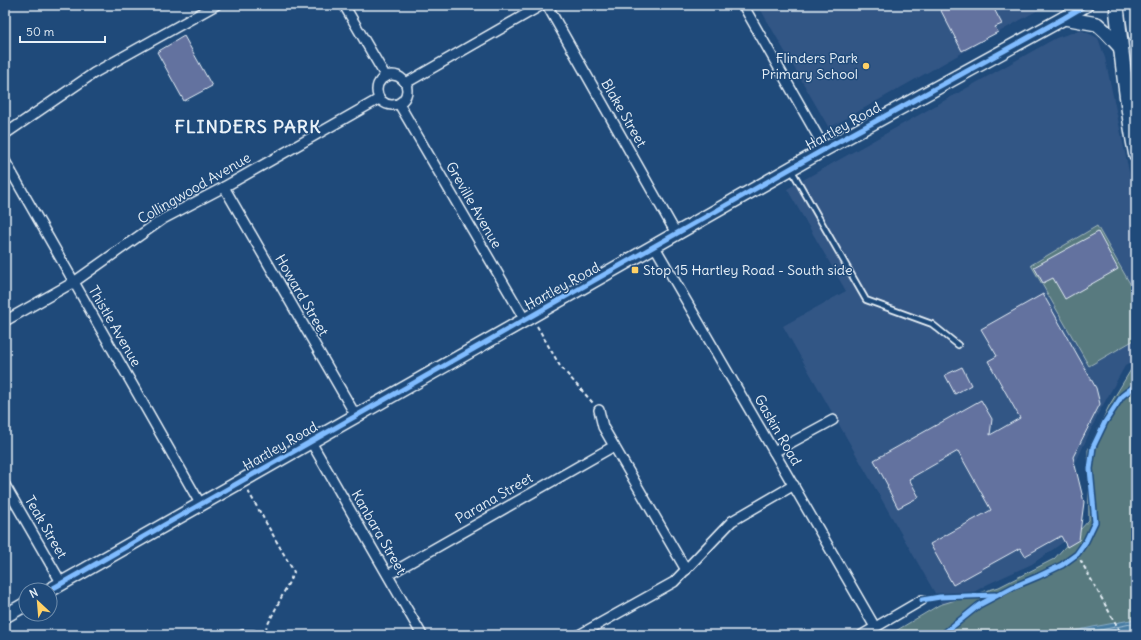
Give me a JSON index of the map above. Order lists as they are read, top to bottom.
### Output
{
  "streets": {
    "street": [
      "Blake Street",
      "Hartley Road",
      "Collingwood Avenue",
      "Greville Avenue",
      "Howard Street",
      "Thistle Avenue",
      "Gaskin Road",
      "Parana Street",
      "Teak Street",
      "Kanbara Street"
    ]
  },
  "crossings": [
    ["Blake Street", "Hartley Road"],
    ["Hartley Road", "Greville Avenue"],
    ["Hartley Road", "Howard Street"],
    ["Hartley Road", "Thistle Avenue"],
    ["Hartley Road", "Gaskin Road"],
    ["Hartley Road", "Teak Street"],
    ["Hartley Road", "Kanbara Street"],
    ["Collingwood Avenue", "Greville Avenue"],
    ["Collingwood Avenue", "Howard Street"],
    ["Collingwood Avenue", "Thistle Avenue"],
    ["Parana Street", "Kanbara Street"]
  ],
  "districts": ["FLINDERS PARK"],
  "places": {
    "other": ["Flinders Park Primary School"],
    "transit": ["Stop 15 Hartley Road - South side"]
  },
  "scale_bar": "50 m",
  "north": "top left"
}
